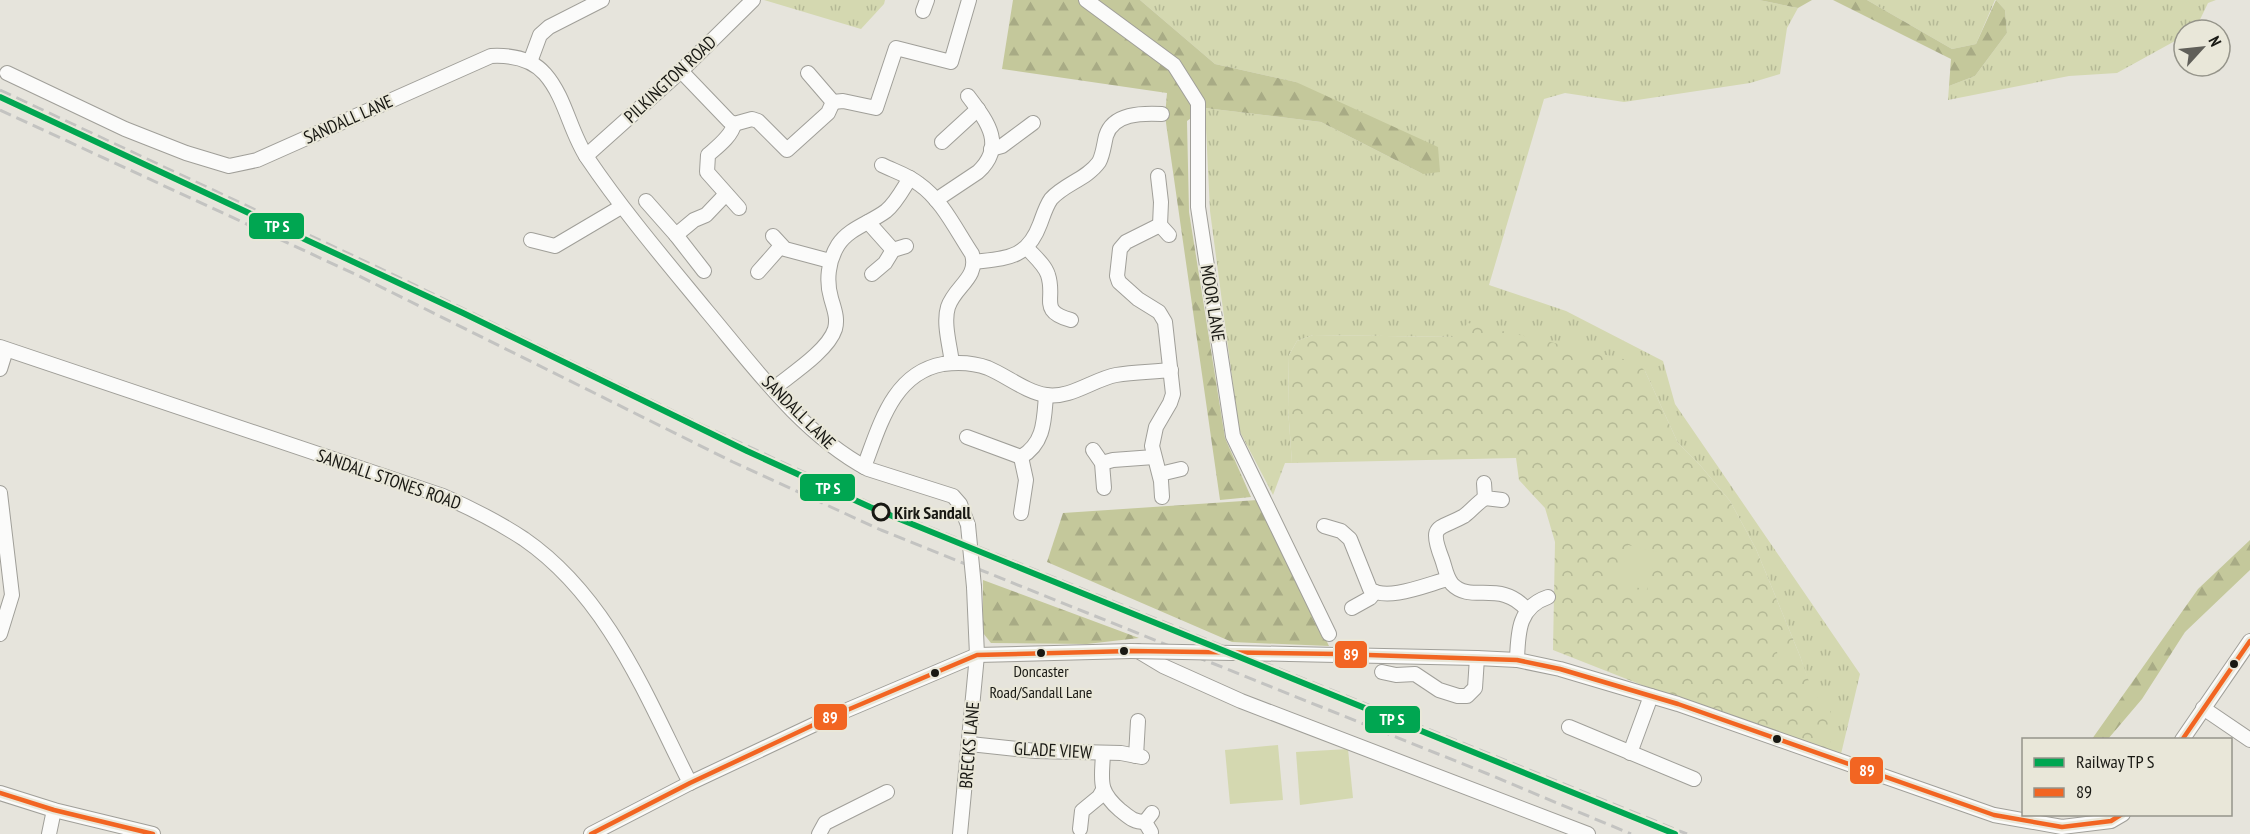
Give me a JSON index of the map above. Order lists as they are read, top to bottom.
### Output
{
  "streets": {
    "street": [
      "PILKINGTON ROAD",
      "SANDALL LANE",
      "MOOR LANE",
      "SANDALL STONES ROAD",
      "BRECKS LANE",
      "GLADE VIEW"
    ]
  },
  "crossings": [
    ["PILKINGTON ROAD", "SANDALL LANE"],
    ["SANDALL LANE", "BRECKS LANE"],
    ["BRECKS LANE", "GLADE VIEW"]
  ],
  "places": ["Kirk Sandall", "Doncaster Road/Sandall Lane"],
  "lines": ["transit line 89"],
  "legend": ["Railway TP S", "89"],
  "north": "top right"
}
